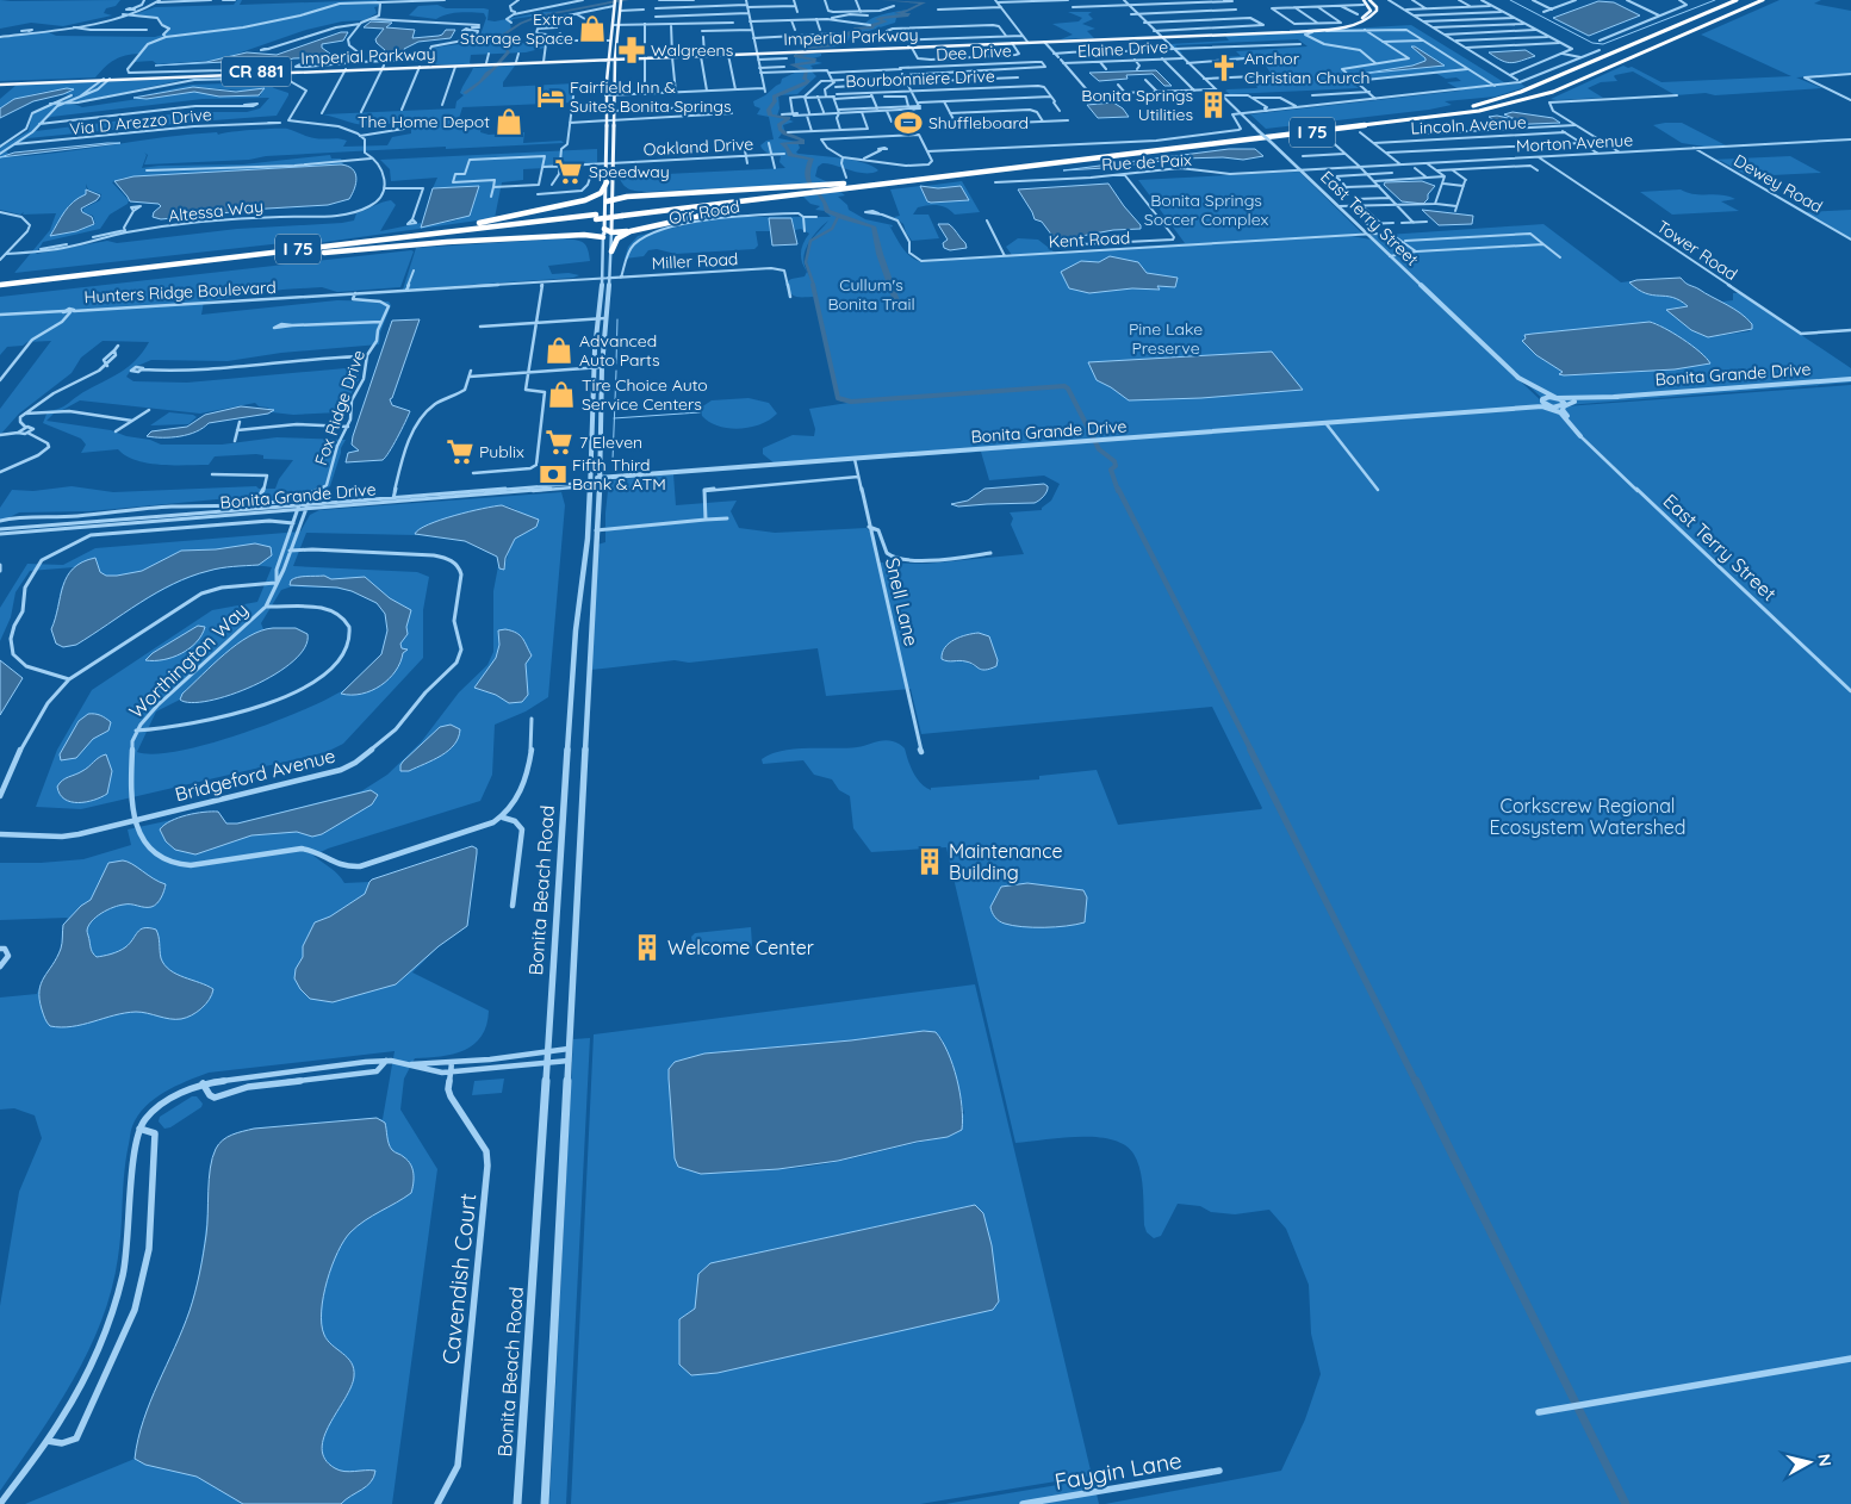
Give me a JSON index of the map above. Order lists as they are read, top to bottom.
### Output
{
  "streets": {
    "highway": ["I 75"],
    "main road": ["Imperial Parkway", "CR 881"],
    "street": [
      "Elaine Drive",
      "Dee Drive",
      "Bourbonniere Drive",
      "Via D Arezzo Drive",
      "Lincoln Avenue",
      "Morton Avenue",
      "Oakland Drive",
      "Rue de Paix",
      "Dewey Road",
      "Altessa Way",
      "Orr Road",
      "East Terry Street",
      "Kent Road",
      "Tower Road",
      "Miller Road",
      "Hunters Ridge Boulevard",
      "Bonita Grande Drive",
      "Fox Ridge Drive",
      "Snell Lane",
      "Worthington Way",
      "Bridgeford Avenue",
      "Bonita Beach Road",
      "Cavendish Court",
      "Faygin Lane"
    ]
  },
  "crossings": [
    ["Imperial Parkway", "East Terry Street"],
    ["Elaine Drive", "East Terry Street"],
    ["Morton Avenue", "Rue de Paix"],
    ["Morton Avenue", "Dewey Road"],
    ["Morton Avenue", "East Terry Street"],
    ["Morton Avenue", "Tower Road"],
    ["Rue de Paix", "East Terry Street"],
    ["Orr Road", "Miller Road"],
    ["East Terry Street", "Kent Road"],
    ["East Terry Street", "Bonita Grande Drive"],
    ["Miller Road", "Hunters Ridge Boulevard"],
    ["Miller Road", "Bonita Beach Road"],
    ["Hunters Ridge Boulevard", "Bonita Beach Road"],
    ["Bonita Grande Drive", "Snell Lane"],
    ["Bonita Grande Drive", "Worthington Way"],
    ["Bonita Grande Drive", "Bonita Beach Road"],
    ["Fox Ridge Drive", "Worthington Way"],
    ["Worthington Way", "Bridgeford Avenue"]
  ],
  "parks": [
    "Bonita Springs Soccer Complex",
    "Cullum's Bonita Trail",
    "Pine Lake Preserve",
    "Corkscrew Regional Ecosystem Watershed"
  ],
  "places": {
    "shop": [
      "Extra Storage Space",
      "The Home Depot",
      "Advanced Auto Parts",
      "Tire Choice Auto Service Centers"
    ],
    "pharmacy": ["Walgreens"],
    "church": ["Anchor Christian Church"],
    "hotel": ["Fairfield Inn & Suites Bonita Springs"],
    "building": ["Bonita Springs Utilities", "Maintenance Building", "Welcome Center"],
    "sports": ["Shuffleboard"],
    "supermarket": ["Speedway", "7 Eleven", "Publix"],
    "bank": ["Fifth Third Bank & ATM"]
  },
  "north": "right"
}
